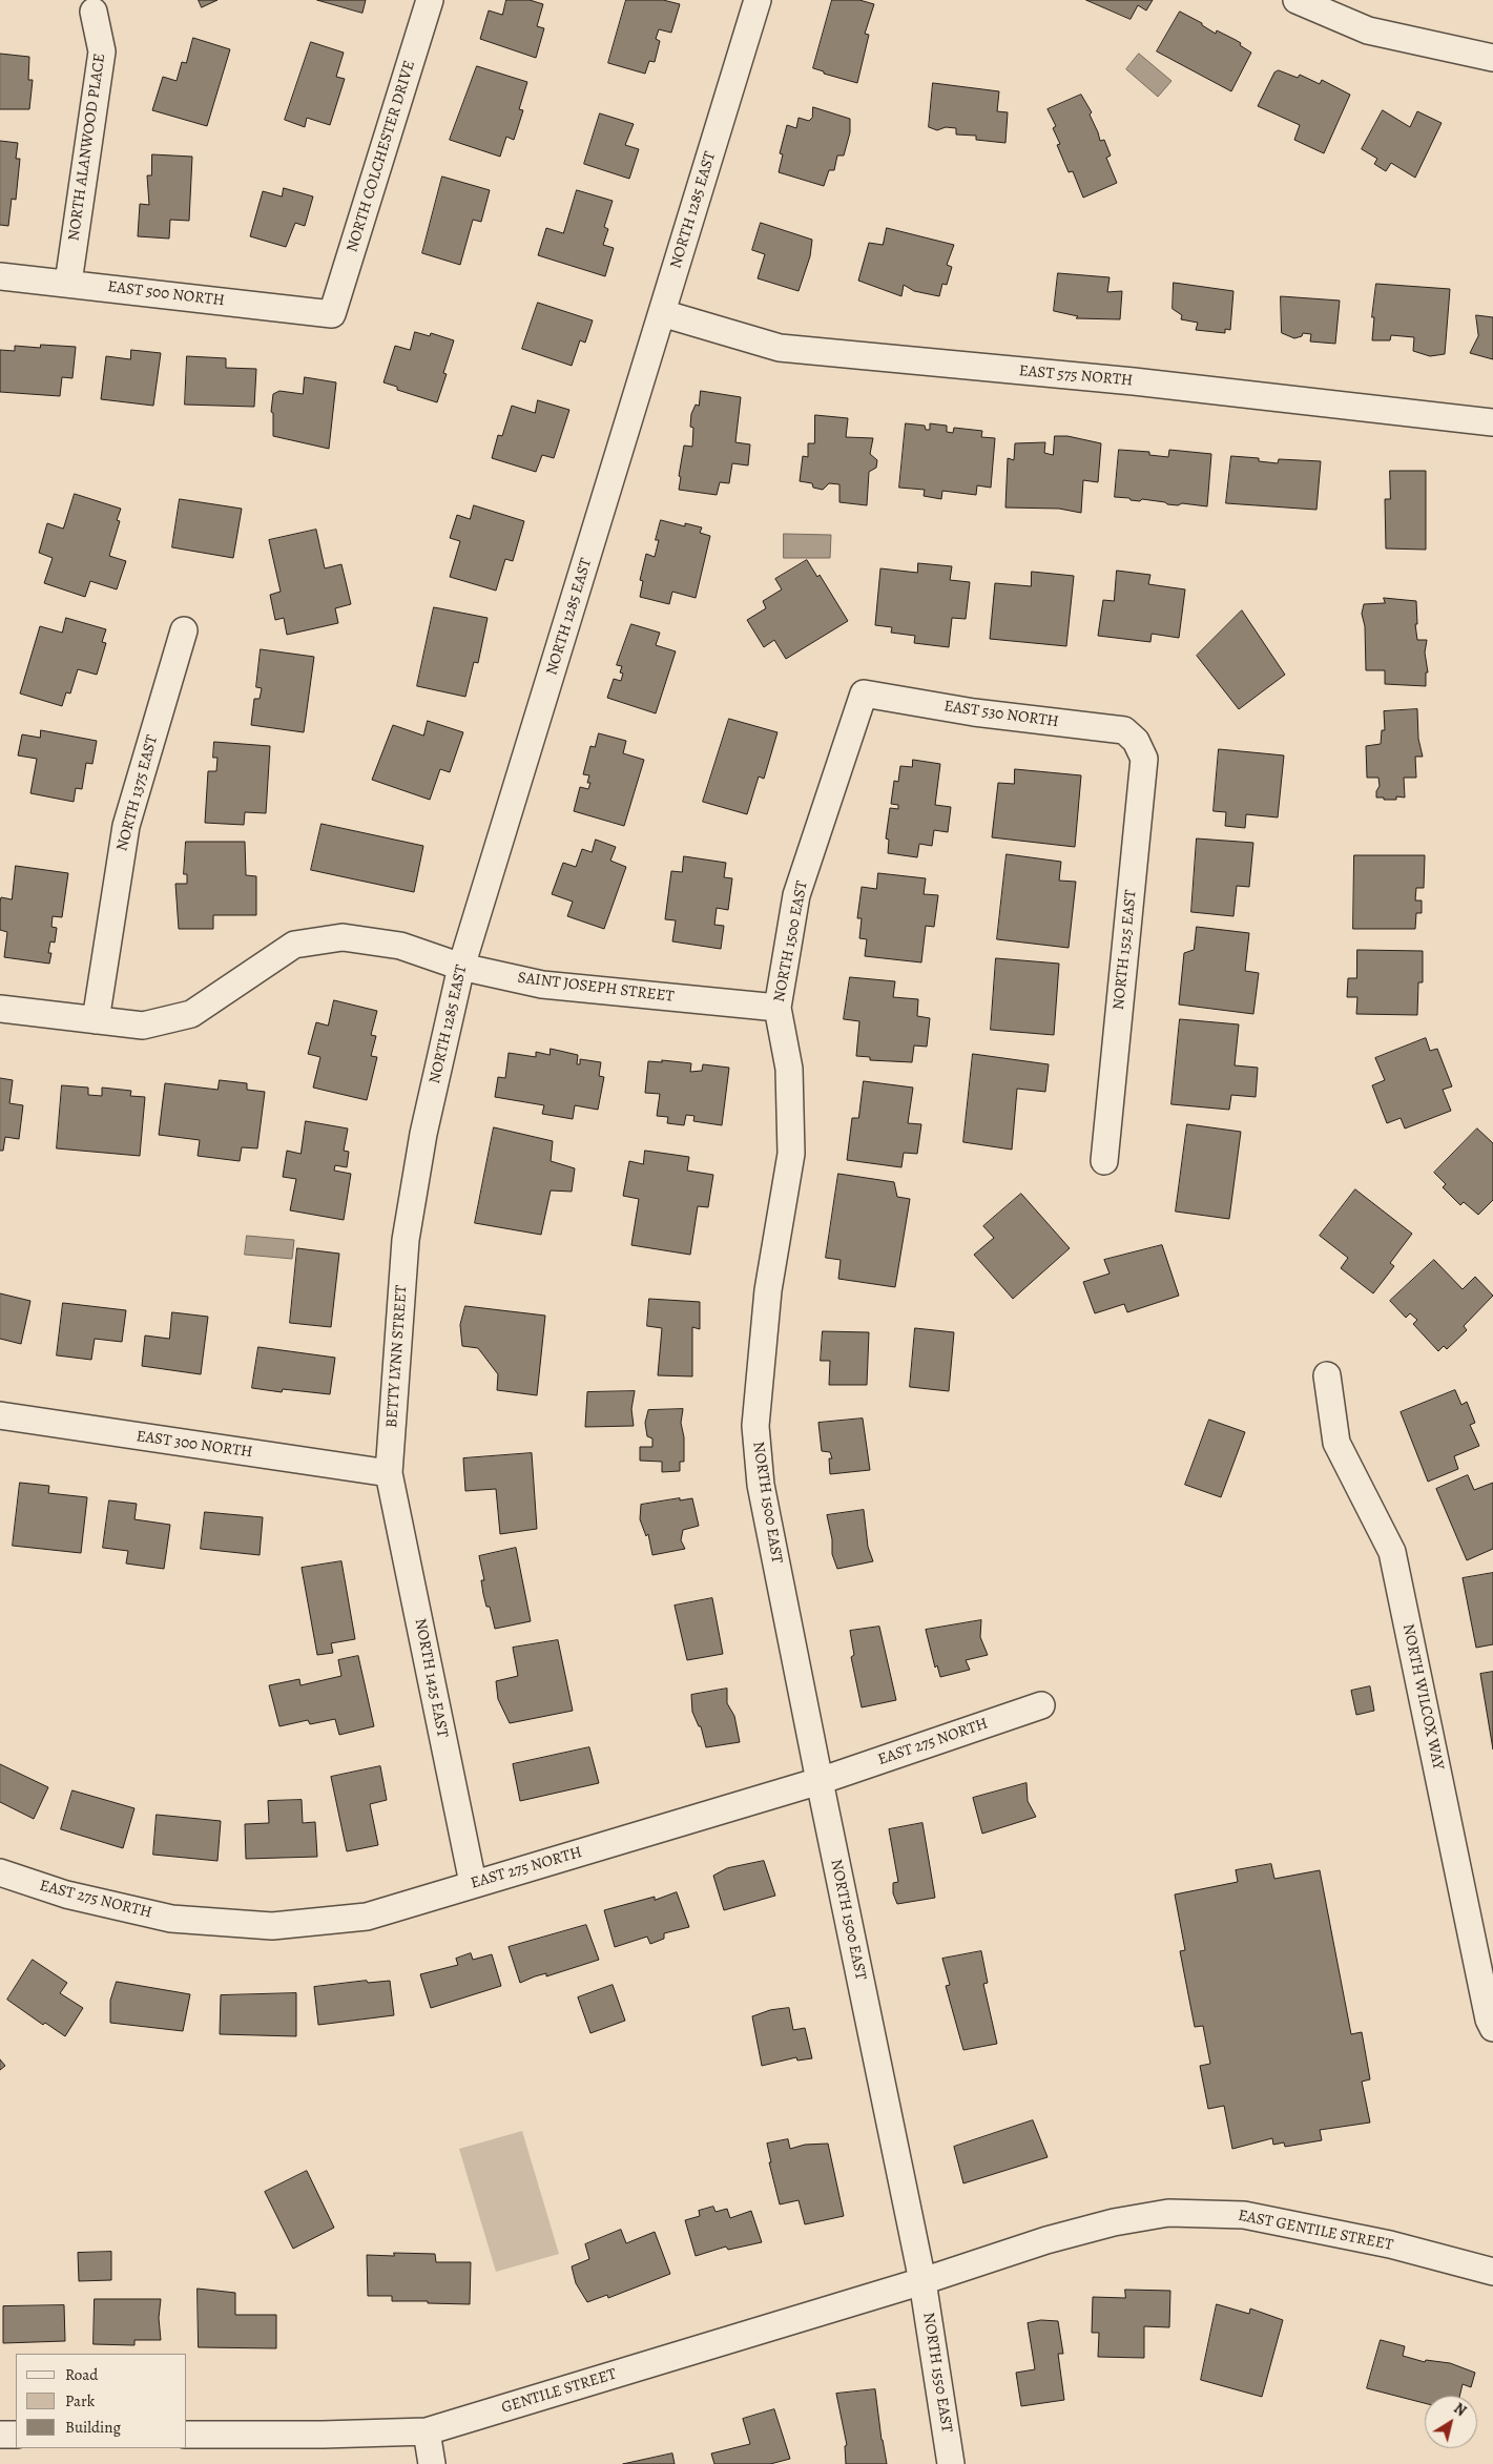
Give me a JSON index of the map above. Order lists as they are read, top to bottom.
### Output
{
  "streets": {
    "street": [
      "NORTH ALANWOOD PLACE",
      "NORTH COLCHESTER DRIVE",
      "NORTH 1285 EAST",
      "EAST 500 NORTH",
      "EAST 575 NORTH",
      "EAST 530 NORTH",
      "NORTH 1375 EAST",
      "NORTH 1500 EAST",
      "NORTH 1525 EAST",
      "SAINT JOSEPH STREET",
      "BETTY LYNN STREET",
      "EAST 300 NORTH",
      "NORTH 1425 EAST",
      "NORTH WILCOX WAY",
      "EAST 275 NORTH",
      "EAST GENTILE STREET",
      "NORTH 1550 EAST",
      "GENTILE STREET"
    ]
  },
  "crossings": [
    ["NORTH ALANWOOD PLACE", "EAST 500 NORTH"],
    ["NORTH COLCHESTER DRIVE", "EAST 500 NORTH"],
    ["NORTH 1285 EAST", "EAST 575 NORTH"],
    ["NORTH 1285 EAST", "SAINT JOSEPH STREET"],
    ["NORTH 1285 EAST", "BETTY LYNN STREET"],
    ["EAST 530 NORTH", "NORTH 1500 EAST"],
    ["EAST 530 NORTH", "NORTH 1525 EAST"],
    ["NORTH 1375 EAST", "SAINT JOSEPH STREET"],
    ["NORTH 1500 EAST", "SAINT JOSEPH STREET"],
    ["NORTH 1500 EAST", "EAST 275 NORTH"],
    ["NORTH 1500 EAST", "EAST GENTILE STREET"],
    ["NORTH 1500 EAST", "NORTH 1550 EAST"],
    ["NORTH 1500 EAST", "GENTILE STREET"],
    ["BETTY LYNN STREET", "EAST 300 NORTH"],
    ["BETTY LYNN STREET", "NORTH 1425 EAST"],
    ["EAST 300 NORTH", "NORTH 1425 EAST"],
    ["NORTH 1425 EAST", "EAST 275 NORTH"],
    ["EAST GENTILE STREET", "NORTH 1550 EAST"],
    ["EAST GENTILE STREET", "GENTILE STREET"],
    ["NORTH 1550 EAST", "GENTILE STREET"]
  ],
  "legend": ["Road", "Park", "Building"],
  "north": "top right"
}
